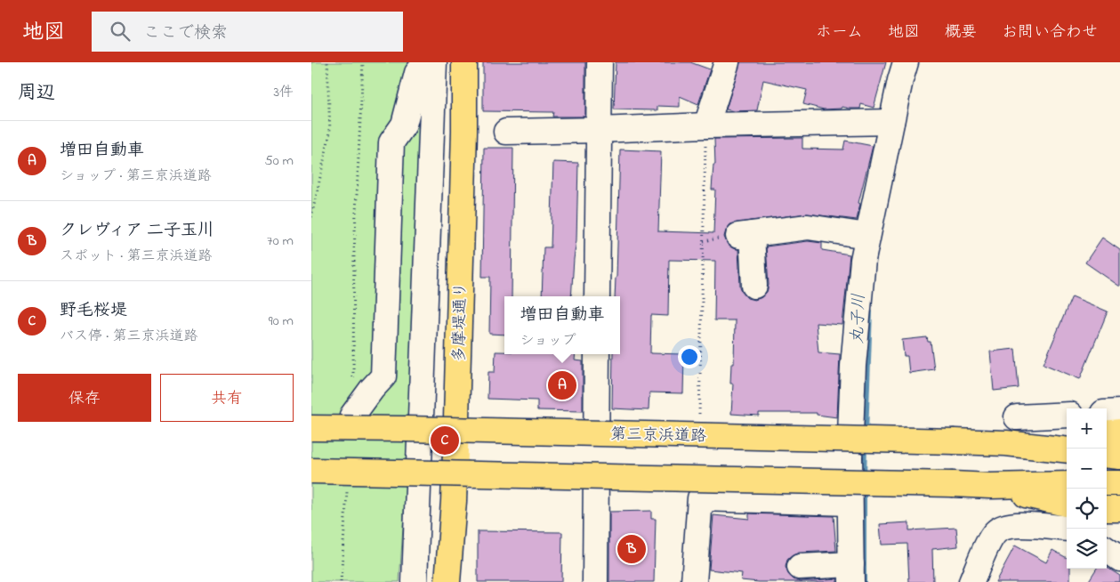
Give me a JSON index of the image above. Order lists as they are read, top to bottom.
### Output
{
  "streets": {
    "main road": ["多摩堤通り", "第三京浜道路"]
  },
  "water": ["丸子川"],
  "page": {
    "header": "地図",
    "search": "ここで検索",
    "nav": [
      "ホーム",
      "地図",
      "概要",
      "お問い合わせ"
    ],
    "heading": ["周辺", "3件"],
    "list": [
      {
        "mark": "A",
        "name": "増田自動車",
        "note": "ショップ · 第三京浜道路",
        "value": "50 m"
      },
      {
        "mark": "B",
        "name": "クレヴィア 二子玉川",
        "note": "スポット · 第三京浜道路",
        "value": "70 m"
      },
      {
        "mark": "C",
        "name": "野毛桜堤",
        "note": "バス停 · 第三京浜道路",
        "value": "90 m"
      }
    ],
    "popup": ["増田自動車", "ショップ"],
    "buttons": ["保存", "共有"],
    "pins": ["A", "C", "B"],
    "map_buttons": ["+", "−"]
  }
}
